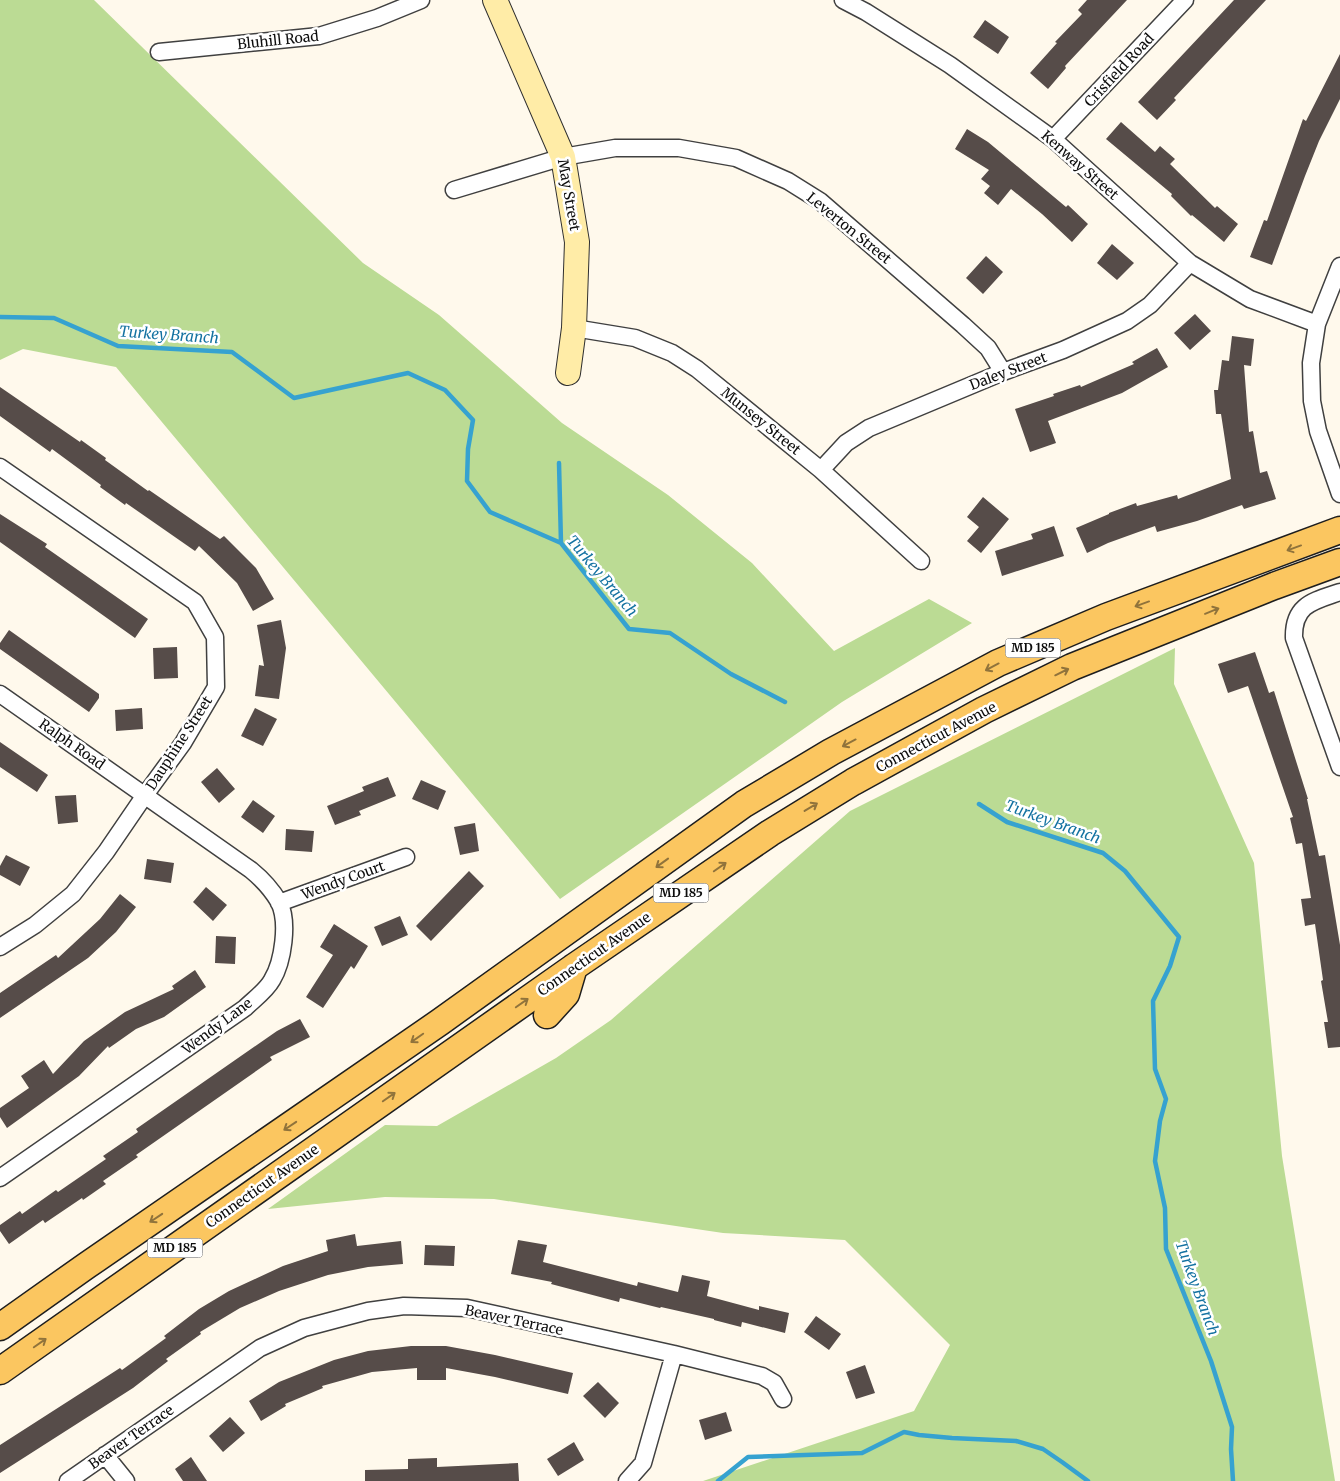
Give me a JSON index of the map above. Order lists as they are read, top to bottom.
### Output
{
  "streets": {
    "main road": ["MD 185", "Connecticut Avenue"],
    "street": [
      "Bluhill Road",
      "Crisfield Road",
      "Kenway Street",
      "May Street",
      "Leverton Street",
      "Daley Street",
      "Munsey Street",
      "Dauphine Street",
      "Ralph Road",
      "Wendy Court",
      "Wendy Lane",
      "Beaver Terrace"
    ]
  },
  "crossings": [
    ["Crisfield Road", "Kenway Street"],
    ["Kenway Street", "Daley Street"],
    ["May Street", "Leverton Street"],
    ["May Street", "Munsey Street"],
    ["Leverton Street", "Daley Street"],
    ["Daley Street", "Munsey Street"],
    ["Dauphine Street", "Ralph Road"],
    ["Dauphine Street", "Wendy Lane"],
    ["Ralph Road", "Wendy Lane"],
    ["Wendy Court", "Wendy Lane"]
  ],
  "water": ["Turkey Branch"]
}
